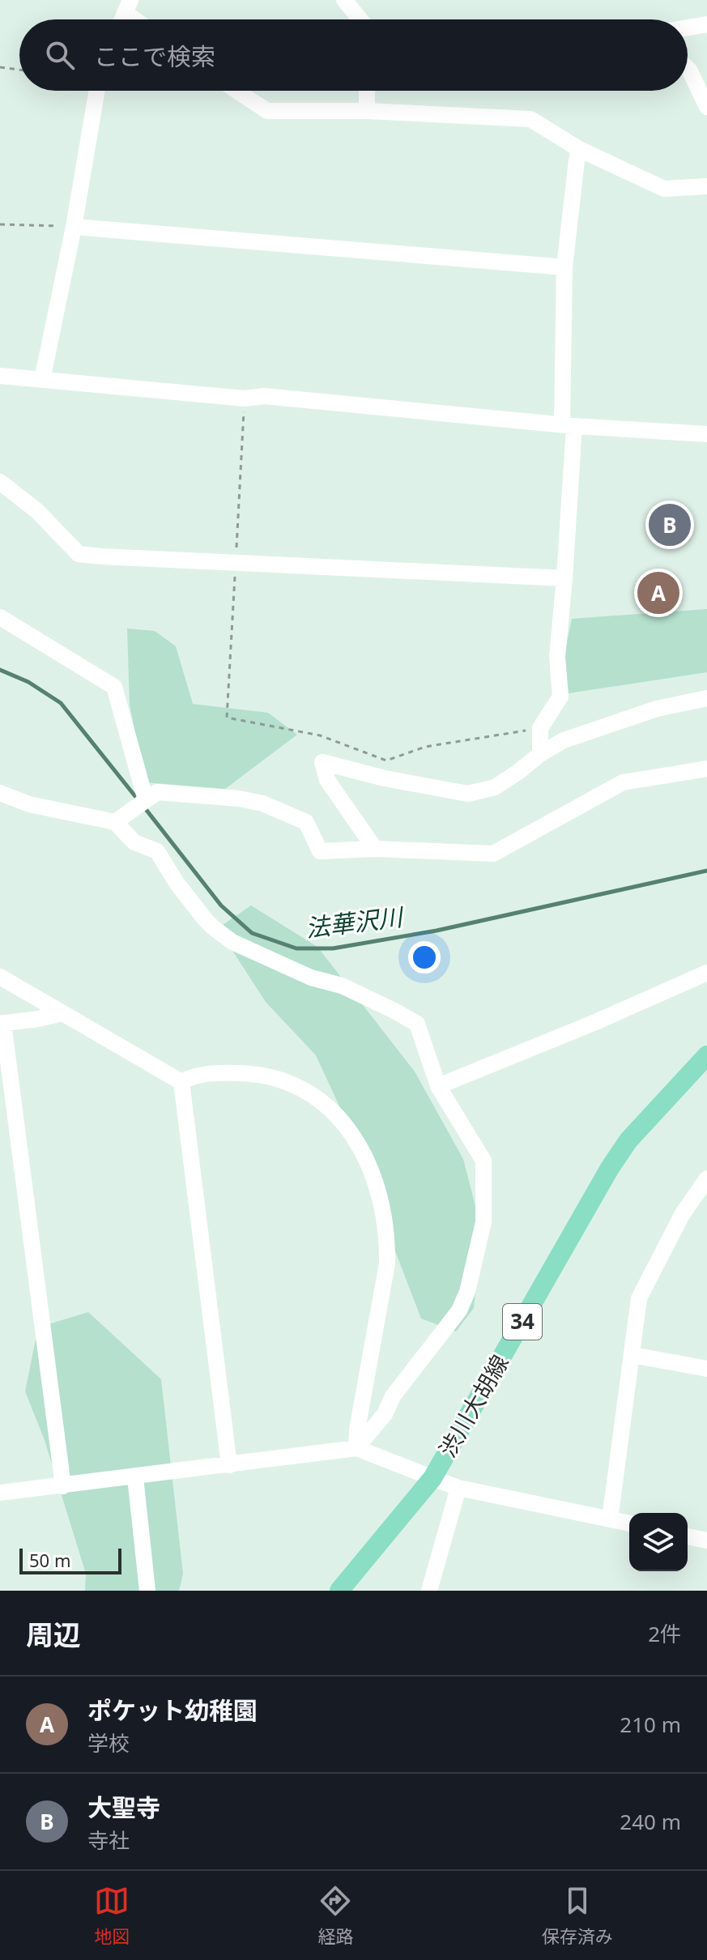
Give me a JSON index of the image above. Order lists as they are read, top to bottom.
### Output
{
  "streets": {
    "main road": ["34", "渋川大胡線"]
  },
  "water": ["法華沢川"],
  "scale_bar": "50 m",
  "page": {
    "search": "ここで検索",
    "pins": ["B", "A"],
    "scale": "50 m",
    "heading": ["周辺", "2件"],
    "list": [
      {
        "mark": "A",
        "name": "ポケット幼稚園",
        "note": "学校",
        "value": "210 m"
      },
      {
        "mark": "B",
        "name": "大聖寺",
        "note": "寺社",
        "value": "240 m"
      }
    ],
    "nav": ["地図", "経路", "保存済み"]
  }
}
